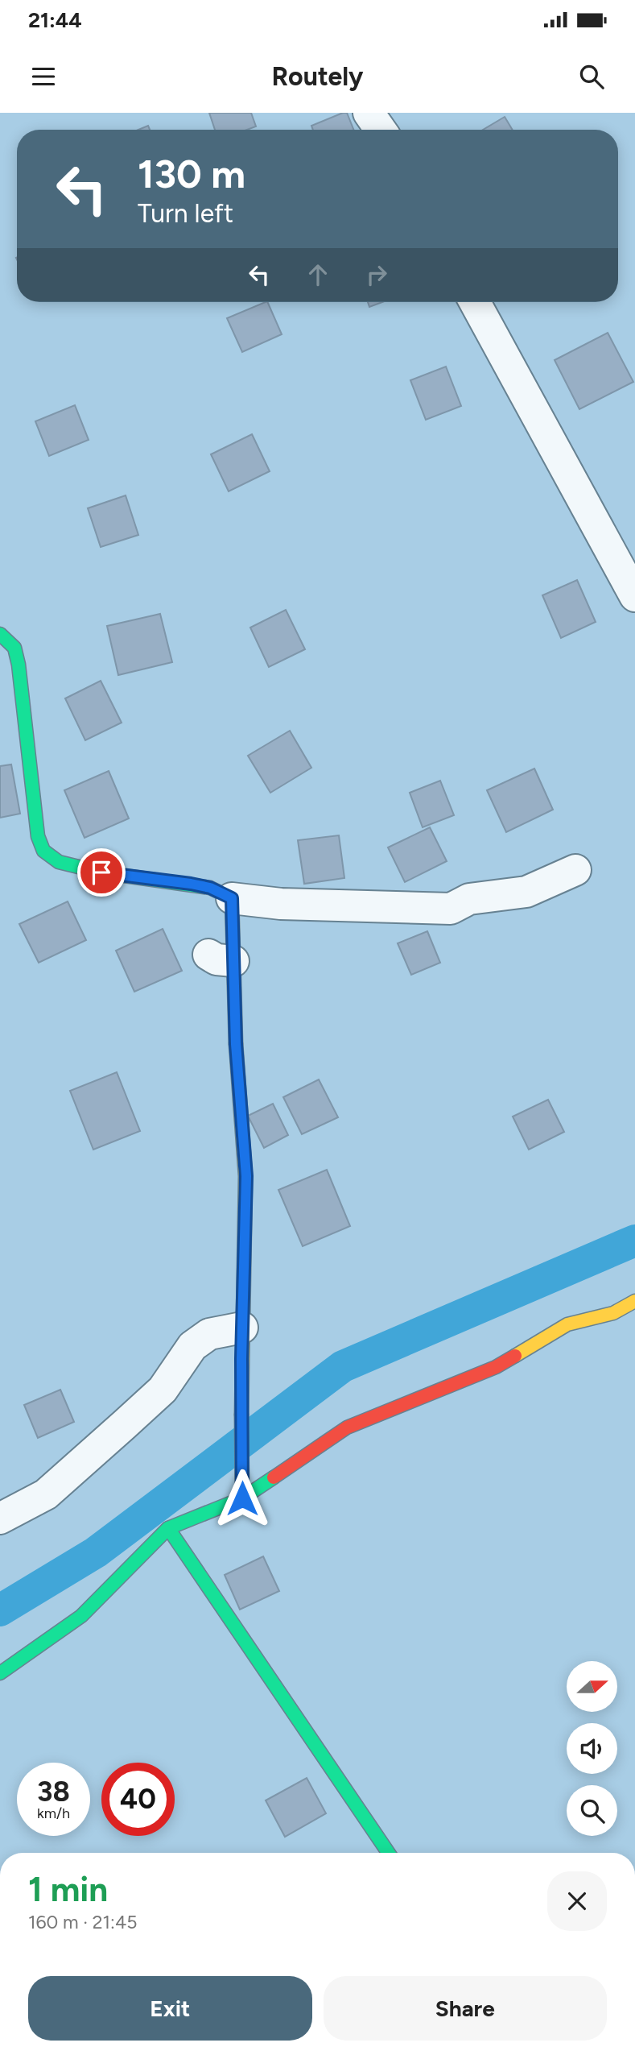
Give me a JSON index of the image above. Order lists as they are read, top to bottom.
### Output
{
  "north": "right",
  "page": {
    "status": "21:44",
    "header": "Routely",
    "turn": ["130 m", "Turn left"],
    "speed": "38 km/h",
    "limit": "40",
    "heading": ["1 min", "160 m · 21:45"],
    "buttons": ["Exit", "Share"]
  }
}
